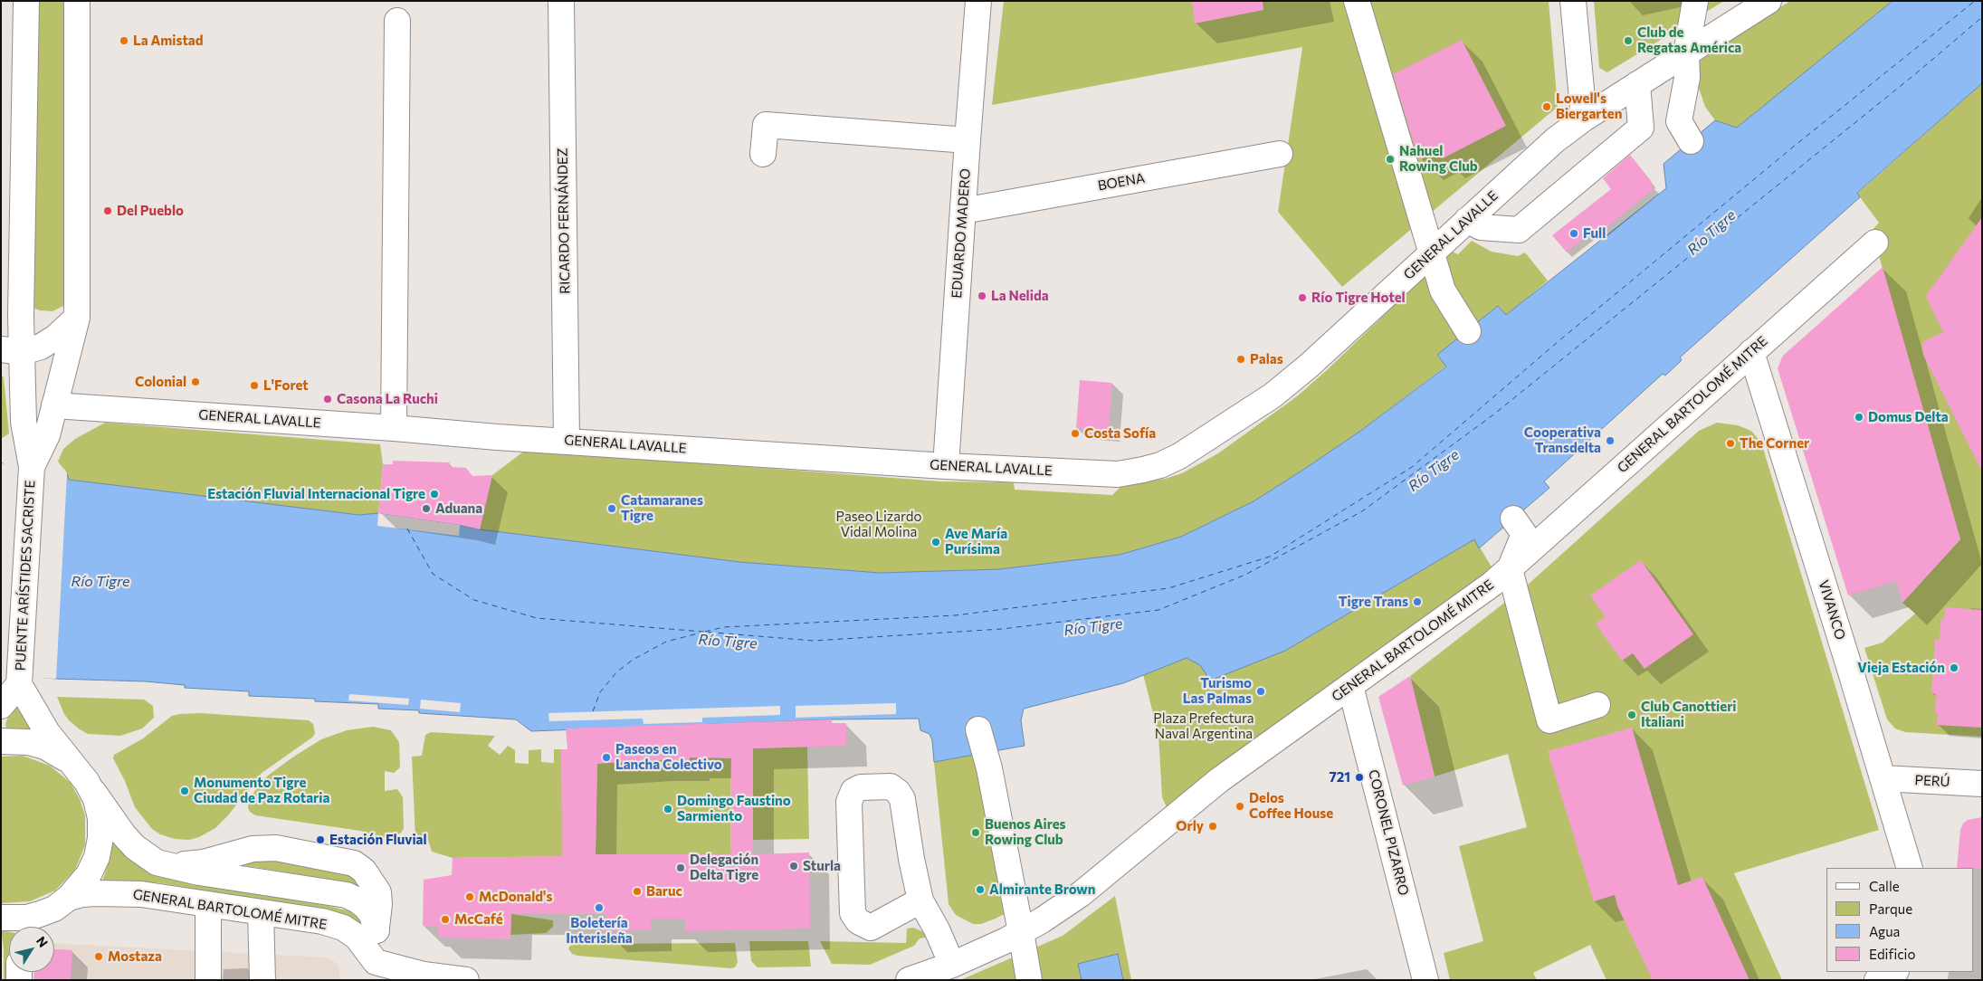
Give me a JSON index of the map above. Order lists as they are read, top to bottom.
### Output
{
  "streets": {
    "street": [
      "BOENA",
      "RICARDO FERNÁNDEZ",
      "EDUARDO MADERO",
      "GENERAL LAVALLE",
      "GENERAL BARTOLOMÉ MITRE",
      "PUENTE ARÍSTIDES SACRISTE",
      "VIVANCO",
      "PERÚ",
      "CORONEL PIZARRO"
    ]
  },
  "crossings": [
    ["BOENA", "EDUARDO MADERO"],
    ["RICARDO FERNÁNDEZ", "GENERAL LAVALLE"],
    ["EDUARDO MADERO", "GENERAL LAVALLE"],
    ["GENERAL BARTOLOMÉ MITRE", "VIVANCO"],
    ["GENERAL BARTOLOMÉ MITRE", "CORONEL PIZARRO"],
    ["VIVANCO", "PERÚ"]
  ],
  "water": ["Río Tigre"],
  "parks": ["Paseo Lizardo Vidal Molina", "Plaza Prefectura Naval Argentina"],
  "places": [
    "La Amistad",
    "Club de Regatas América",
    "Lowell's Biergarten",
    "Nahuel Rowing Club",
    "Del Pueblo",
    "Full",
    "La Nelida",
    "Río Tigre Hotel",
    "Palas",
    "Colonial",
    "L'Foret",
    "Casona La Ruchi",
    "Domus Delta",
    "Costa Sofía",
    "Cooperativa Transdelta",
    "The Corner",
    "Estación Fluvial Internacional Tigre",
    "Aduana",
    "Catamaranes Tigre",
    "Ave María Purísima",
    "Tigre Trans",
    "Vieja Estación",
    "Turismo Las Palmas",
    "Club Canottieri Italiani",
    "Paseos en Lancha Colectivo",
    "721",
    "Monumento Tigre Ciudad de Paz Rotaria",
    "Delos Coffee House",
    "Domingo Faustino Sarmiento",
    "Orly",
    "Buenos Aires Rowing Club",
    "Estación Fluvial",
    "Sturla",
    "Delegación Delta Tigre",
    "Almirante Brown",
    "Baruc",
    "McDonald's",
    "Boletería Interisleña",
    "McCafé",
    "Mostaza"
  ],
  "legend": [
    "Calle",
    "Parque",
    "Agua",
    "Edificio"
  ],
  "north": "top right"
}
